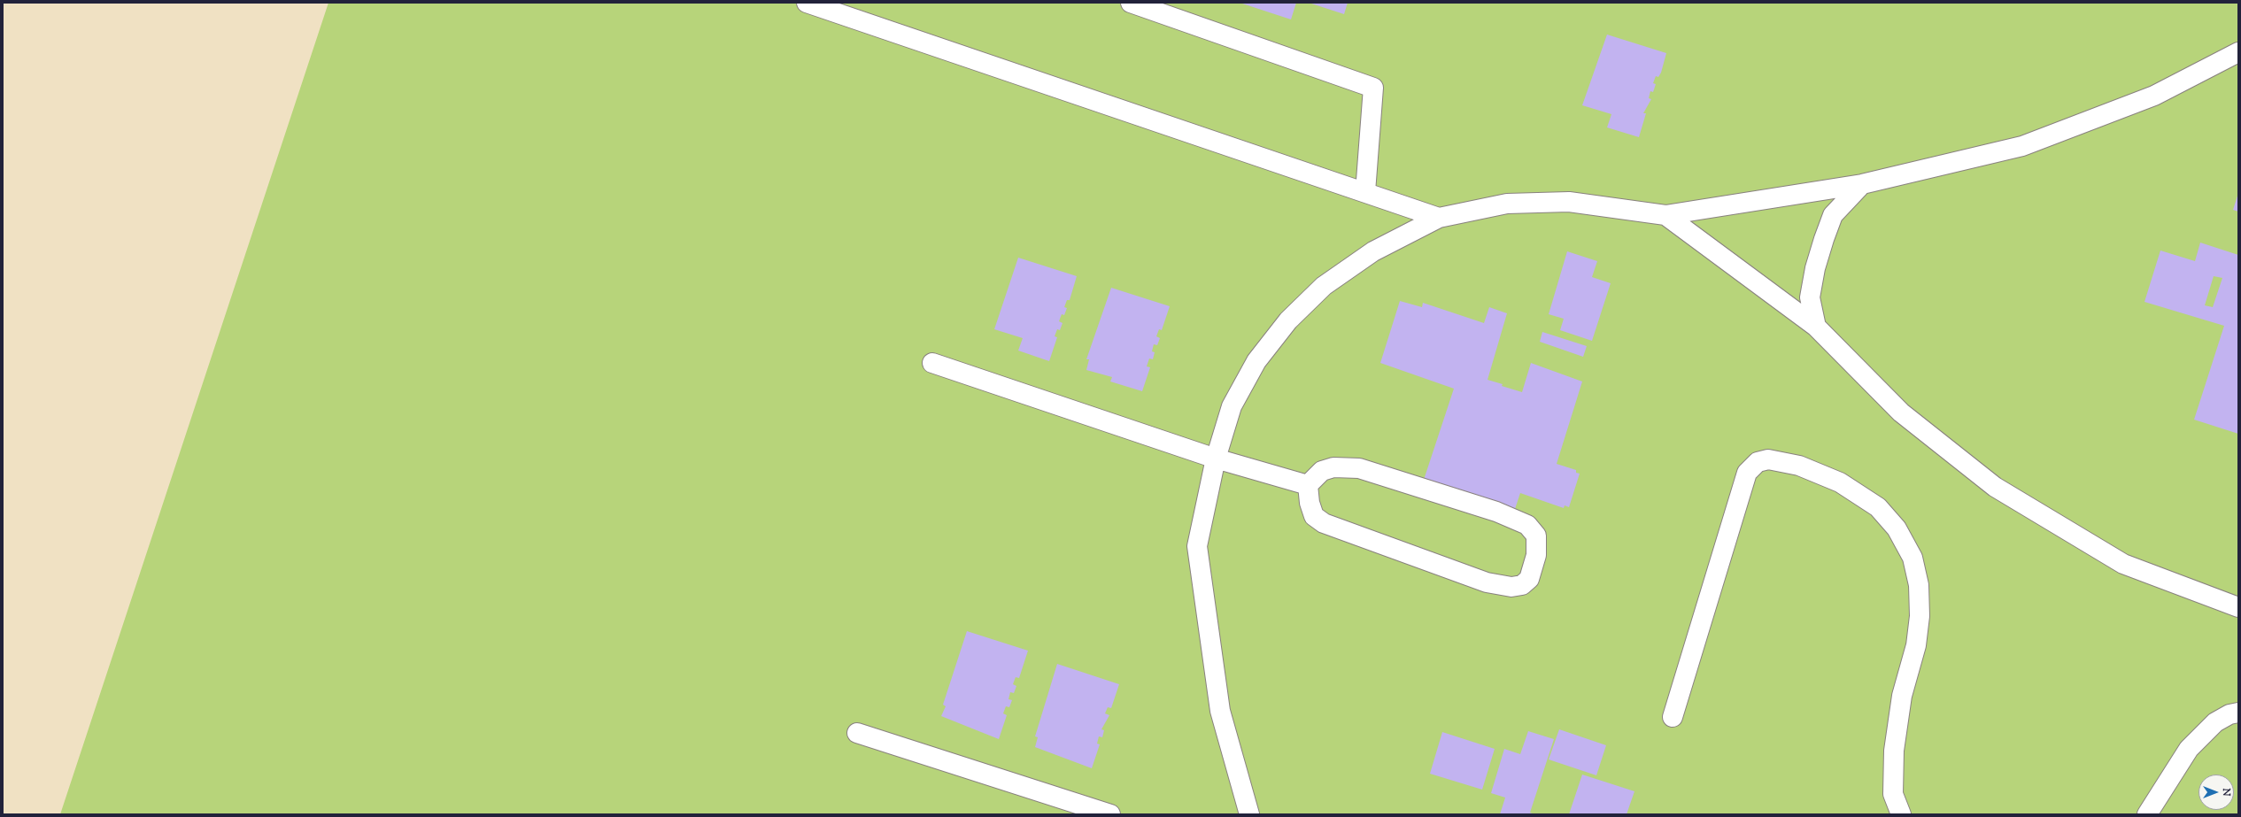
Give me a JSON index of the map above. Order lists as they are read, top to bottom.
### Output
{
  "north": "right"
}
